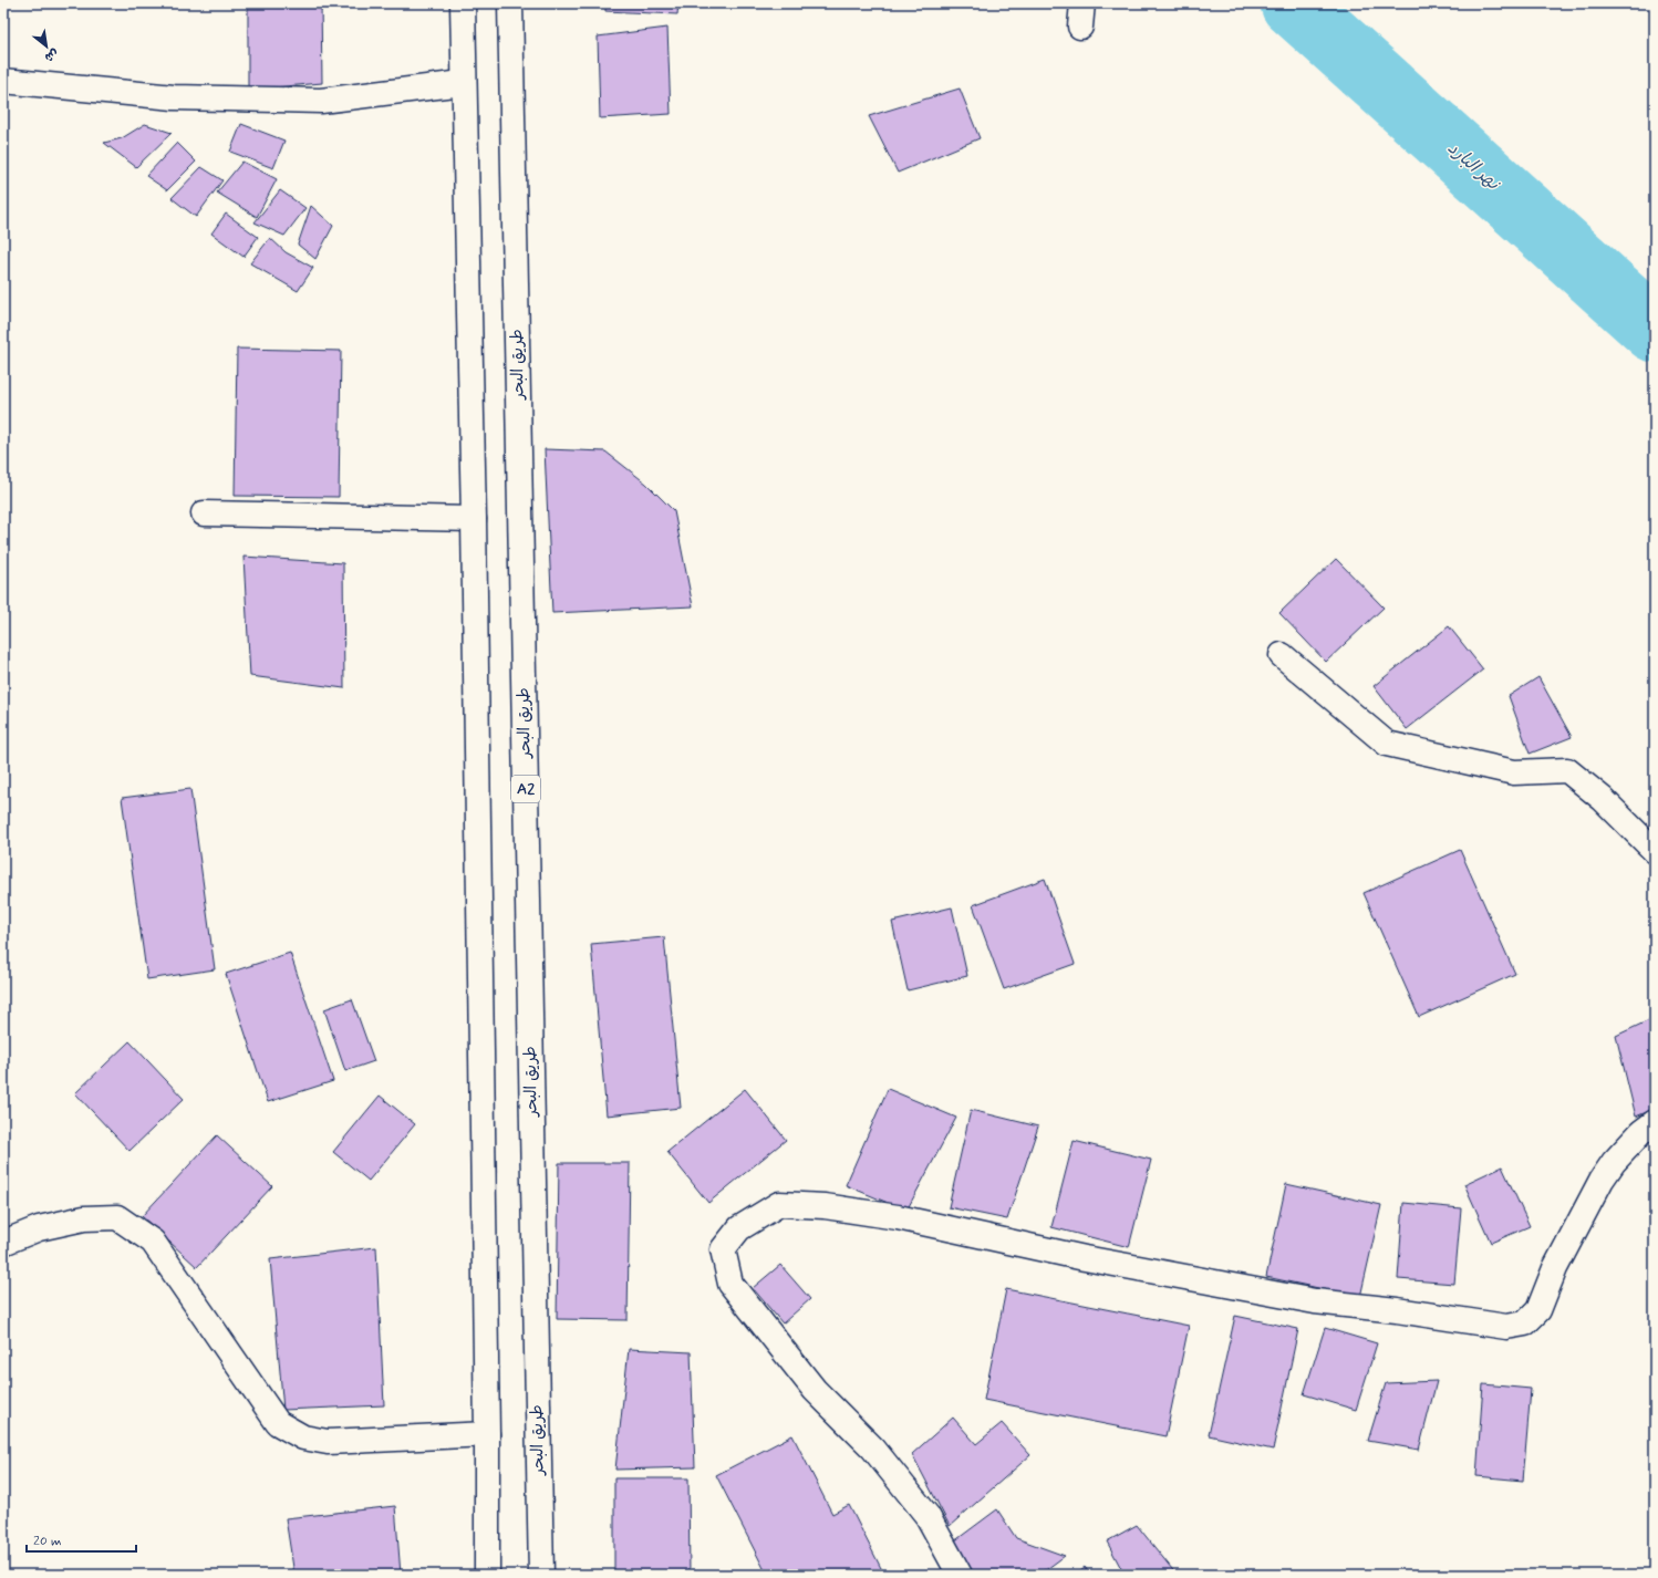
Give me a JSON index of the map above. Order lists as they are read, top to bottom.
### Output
{
  "streets": {
    "main road": ["طريق البحر", "A2"]
  },
  "water": ["نهر البارد"],
  "scale_bar": "20 m",
  "north": "bottom right"
}
